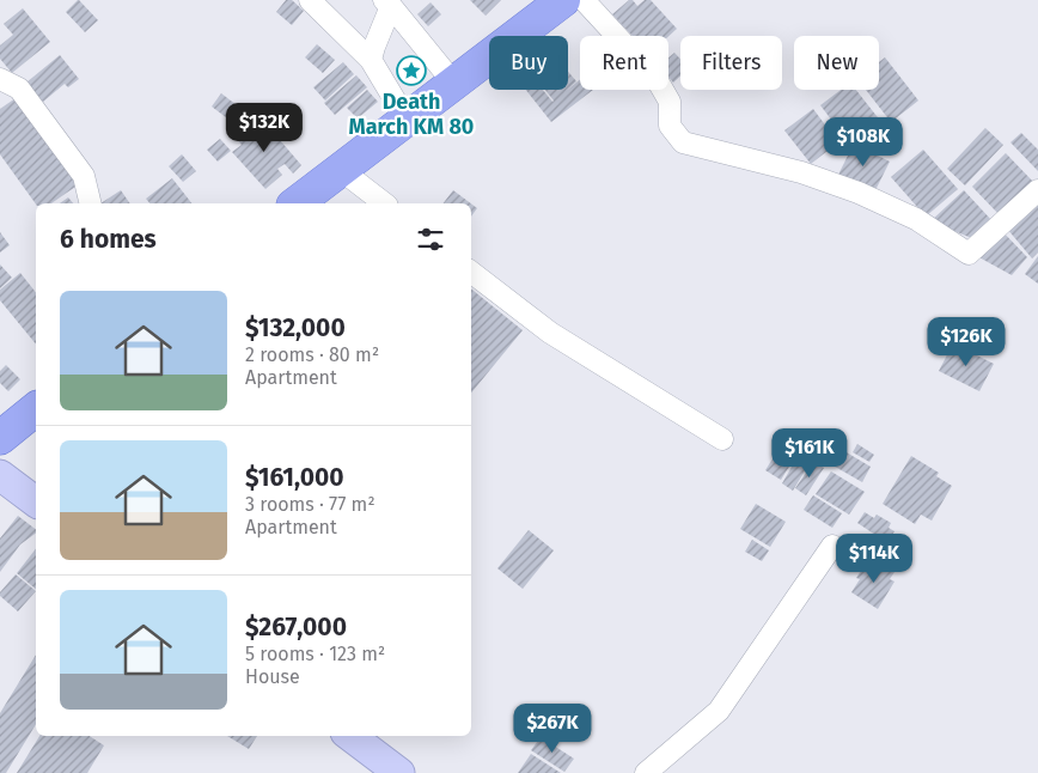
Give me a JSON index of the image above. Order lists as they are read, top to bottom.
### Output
{
  "places": {
    "place": ["Death March KM 80"]
  },
  "page": {
    "chip": [
      "Buy",
      "Rent",
      "Filters",
      "New"
    ],
    "price": [
      "$132K",
      "$108K",
      "$126K",
      "$161K",
      "$114K",
      "$267K"
    ],
    "heading": "6 homes",
    "list": [
      {
        "name": "$132,000",
        "note": "2 rooms · 80 m² · Apartment"
      },
      {
        "name": "$161,000",
        "note": "3 rooms · 77 m² · Apartment"
      },
      {
        "name": "$267,000",
        "note": "5 rooms · 123 m² · House"
      }
    ]
  }
}
